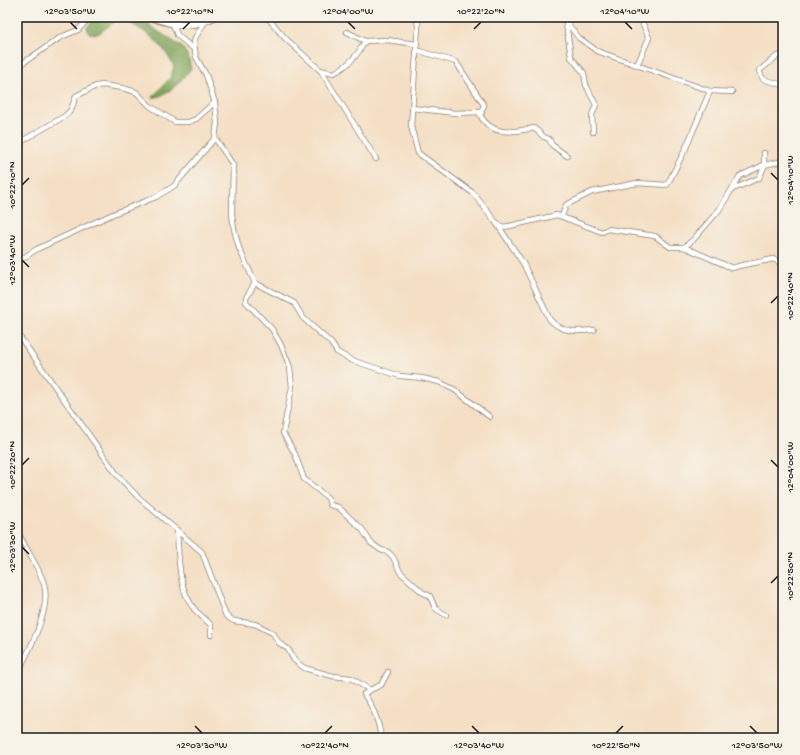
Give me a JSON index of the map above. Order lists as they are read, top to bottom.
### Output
{
  "coordinates": [
    "12°03'50\"W",
    "10°22'10\"N",
    "12°04'00\"W",
    "10°22'20\"N",
    "12°04'10\"W",
    "12°03'40\"W",
    "10°22'40\"N",
    "12°03'30\"W",
    "10°22'50\"N"
  ]
}
